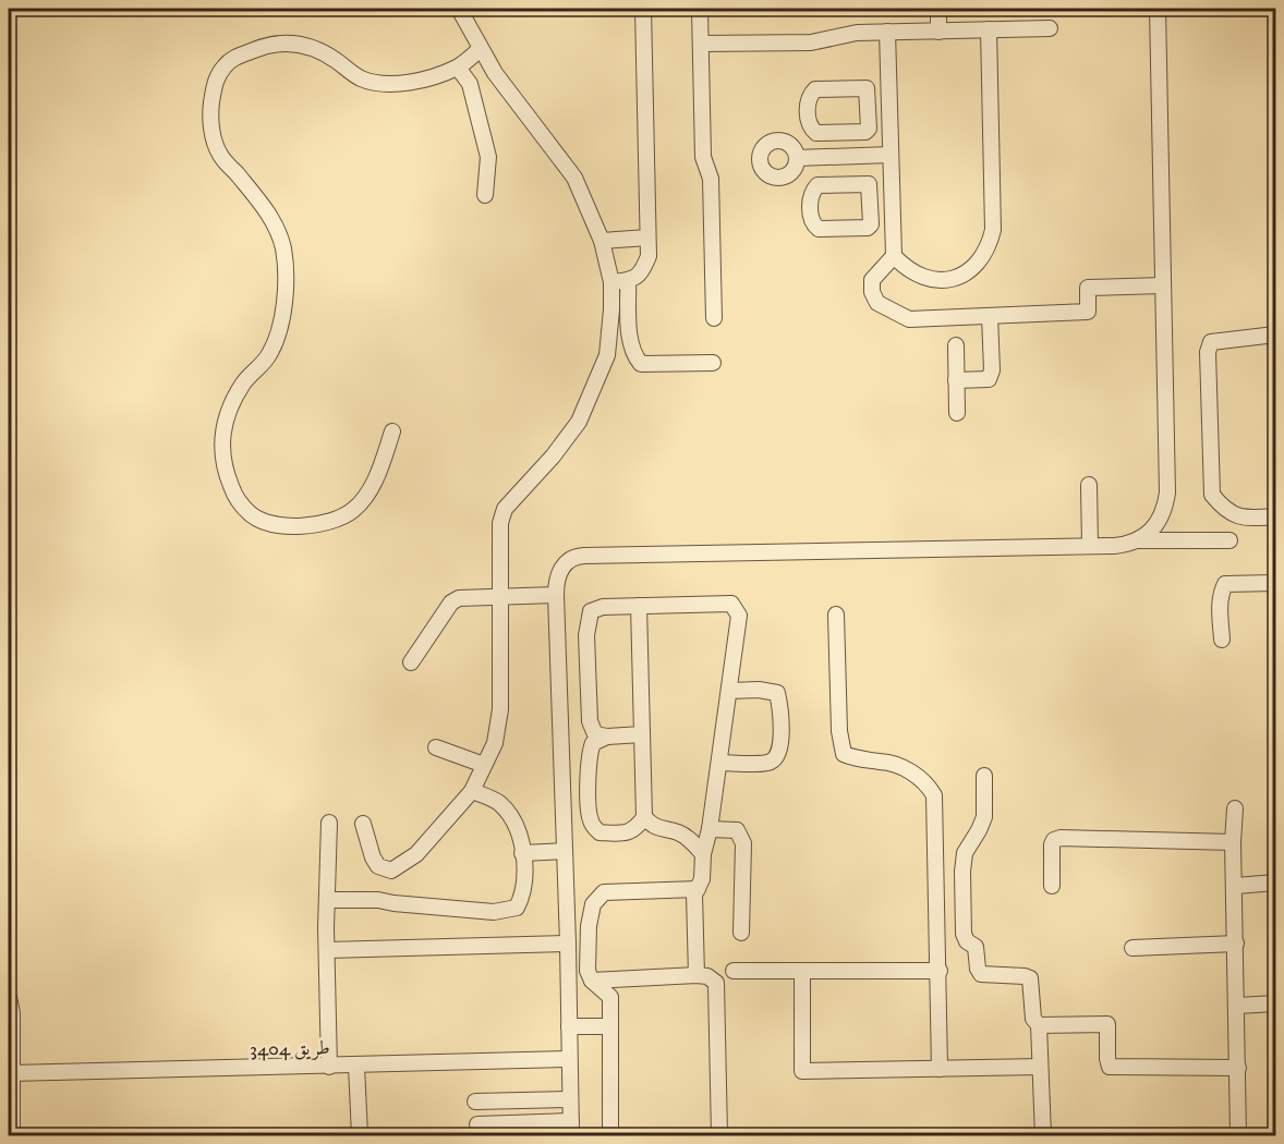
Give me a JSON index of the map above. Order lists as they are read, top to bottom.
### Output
{
  "streets": {
    "street": ["طريق 3404"]
  }
}
